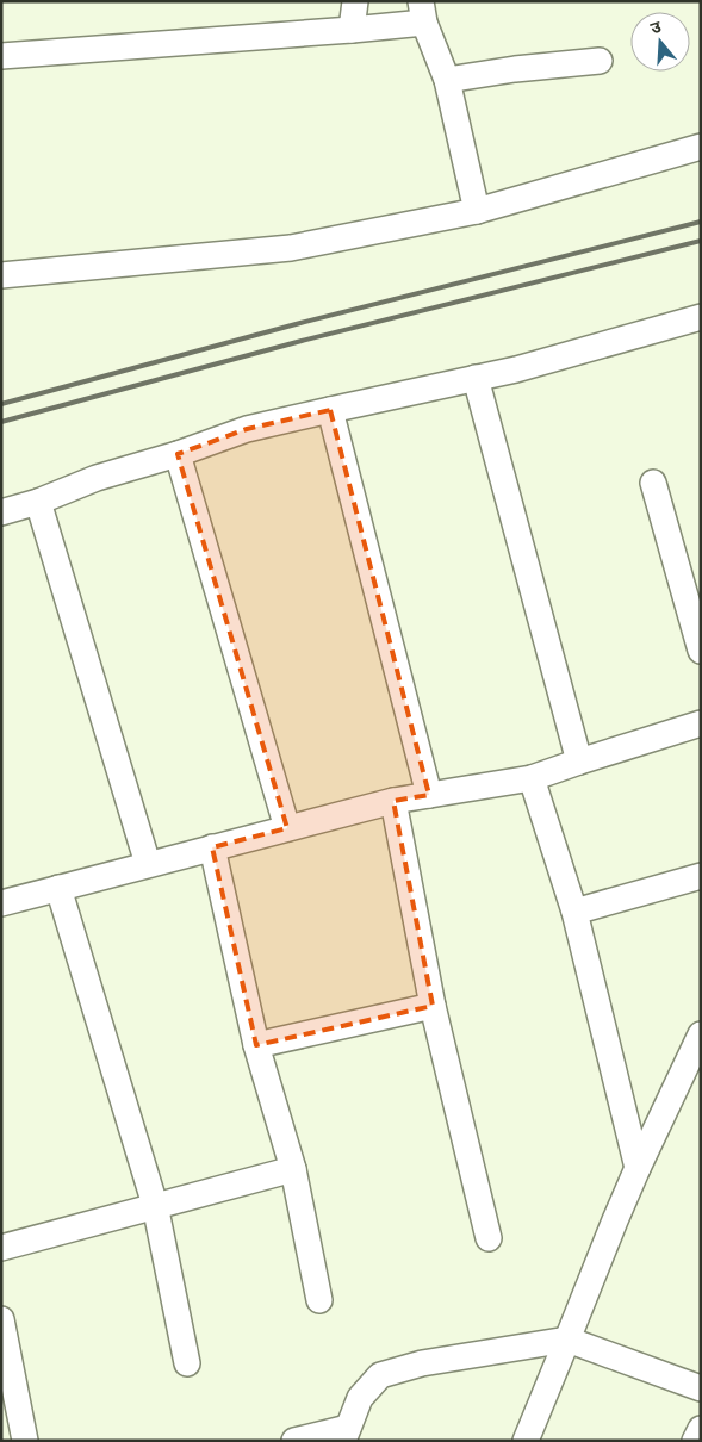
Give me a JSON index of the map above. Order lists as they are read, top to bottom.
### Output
{
  "north": "top"
}
